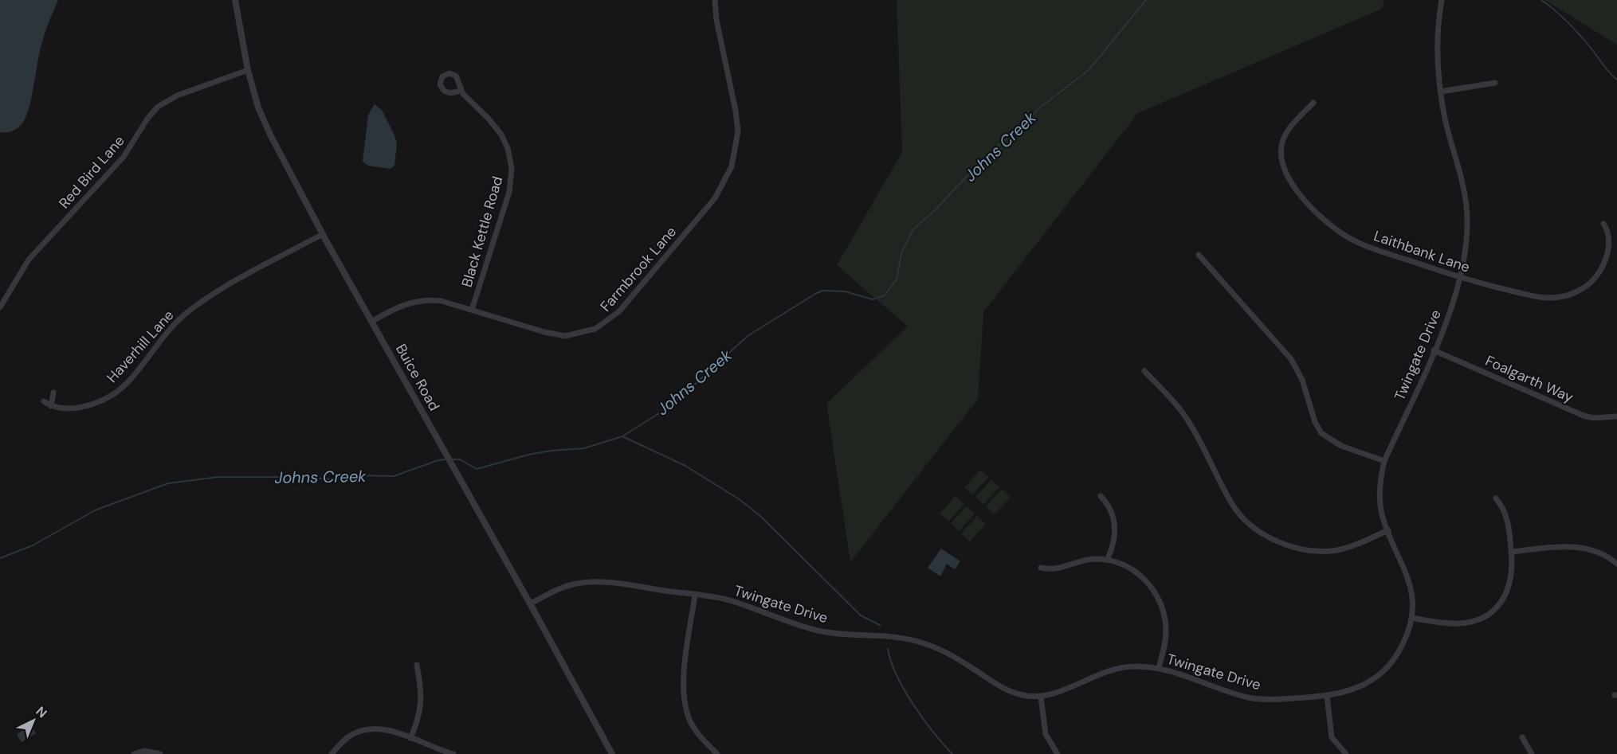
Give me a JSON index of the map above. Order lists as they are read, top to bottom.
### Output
{
  "streets": {
    "street": [
      "Red Bird Lane",
      "Black Kettle Road",
      "Laithbank Lane",
      "Farmbrook Lane",
      "Haverhill Lane",
      "Twingate Drive",
      "Buice Road",
      "Foalgarth Way"
    ]
  },
  "crossings": [
    ["Red Bird Lane", "Buice Road"],
    ["Black Kettle Road", "Farmbrook Lane"],
    ["Laithbank Lane", "Twingate Drive"],
    ["Farmbrook Lane", "Buice Road"],
    ["Haverhill Lane", "Buice Road"],
    ["Twingate Drive", "Buice Road"],
    ["Twingate Drive", "Foalgarth Way"]
  ],
  "water": ["Johns Creek"],
  "north": "top right"
}
